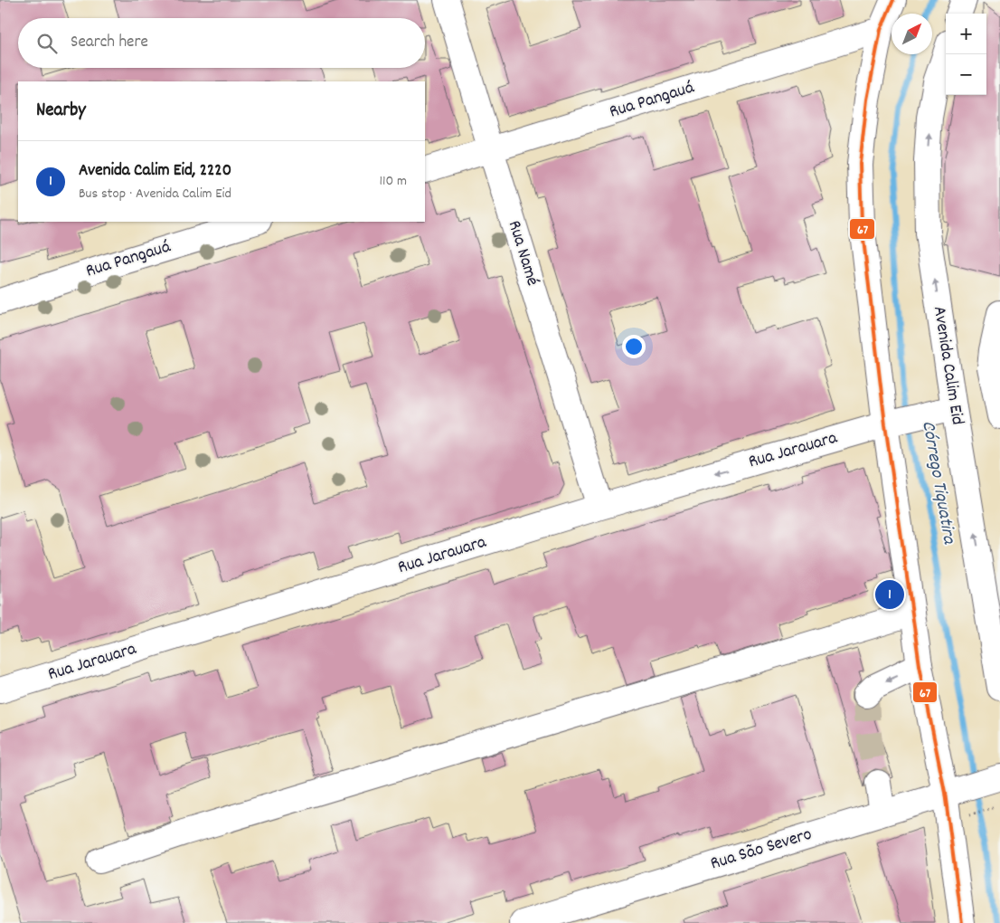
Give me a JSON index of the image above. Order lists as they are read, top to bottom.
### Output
{
  "streets": {
    "street": [
      "Rua Pangauá",
      "Rua Namé",
      "Avenida Calim Eid",
      "Rua Jarauara",
      "Rua São Severo"
    ]
  },
  "crossings": [
    ["Rua Pangauá", "Rua Namé"],
    ["Rua Namé", "Rua Jarauara"],
    ["Avenida Calim Eid", "Rua Jarauara"]
  ],
  "water": ["Córrego Tiquatira"],
  "lines": ["transit line 67"],
  "north": "top right",
  "page": {
    "map_buttons": ["+", "−"],
    "search": "Search here",
    "heading": "Nearby",
    "list": [
      {
        "mark": "1",
        "name": "Avenida Calim Eid, 2220",
        "note": "Bus stop · Avenida Calim Eid",
        "value": "110 m"
      }
    ],
    "pins": "1"
  }
}
